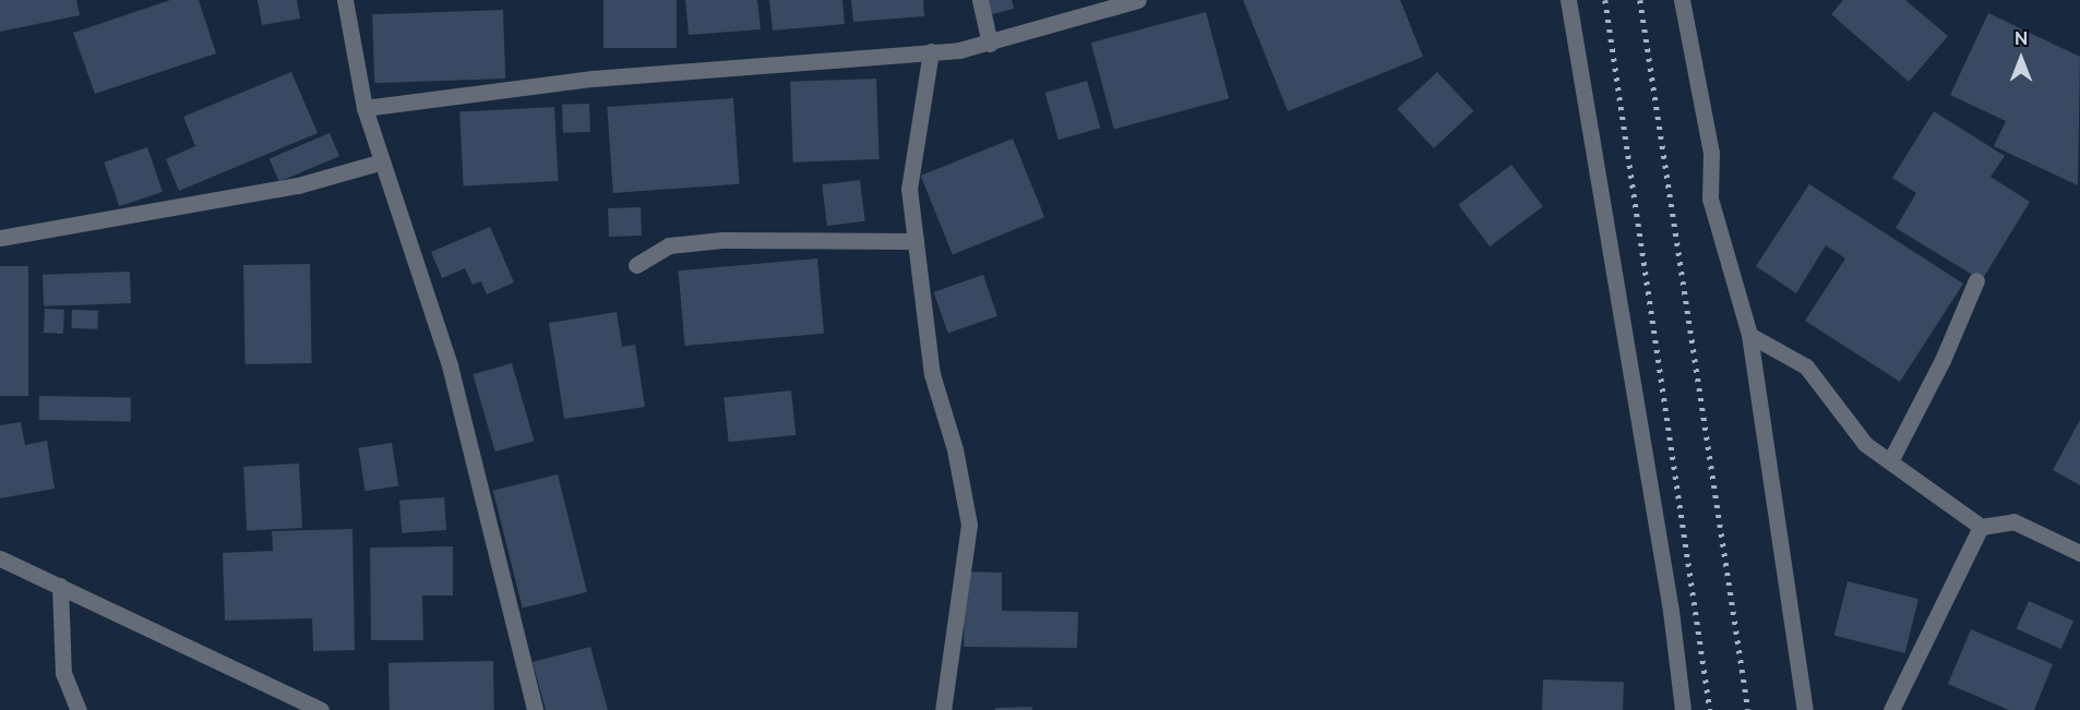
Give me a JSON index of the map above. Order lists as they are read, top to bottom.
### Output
{
  "north": "top"
}
